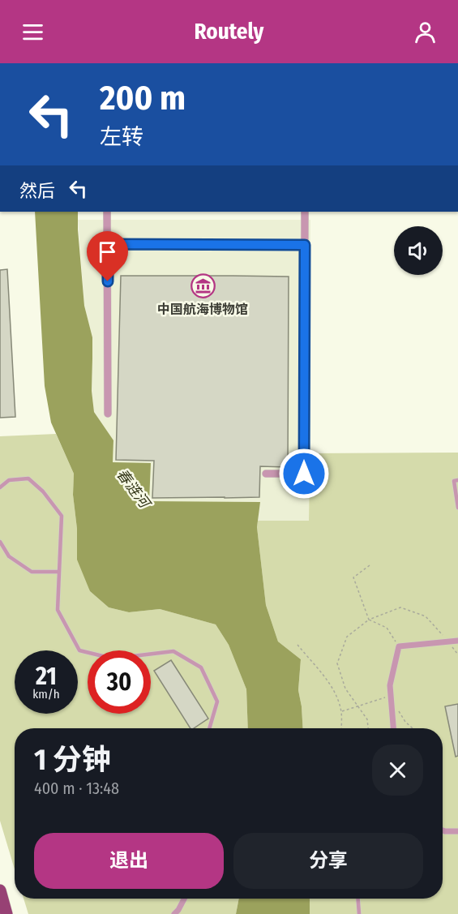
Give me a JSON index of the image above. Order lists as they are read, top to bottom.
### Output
{
  "water": ["春涟河"],
  "places": {
    "museum": ["中国航海博物馆"]
  },
  "page": {
    "header": "Routely",
    "turn": ["200 m", "左转"],
    "then": "然后",
    "speed": "21 km/h",
    "limit": "30",
    "heading": ["1 分钟", "400 m · 13:48"],
    "buttons": ["退出", "分享"]
  }
}
